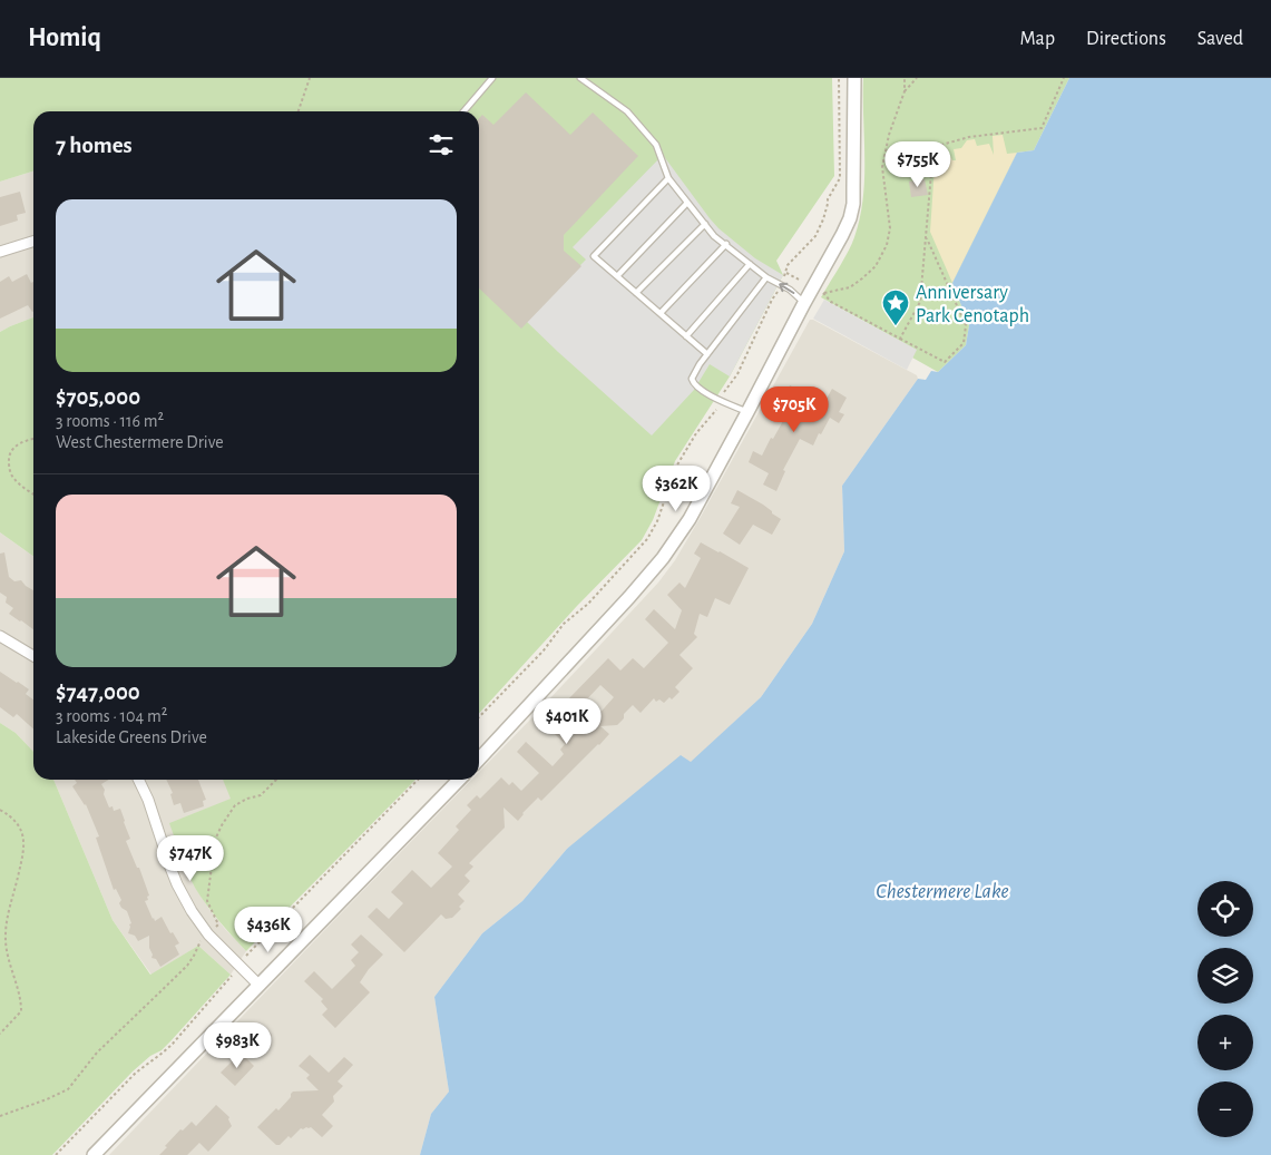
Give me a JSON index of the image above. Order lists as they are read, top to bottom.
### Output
{
  "water": ["Chestermere Lake"],
  "places": {
    "place": ["Anniversary Park Cenotaph"]
  },
  "page": {
    "header": "Homiq",
    "nav": ["Map", "Directions", "Saved"],
    "heading": "7 homes",
    "price": [
      "$755K",
      "$705K",
      "$362K",
      "$401K",
      "$747K",
      "$436K",
      "$983K"
    ],
    "list": [
      {
        "name": "$705,000",
        "note": "3 rooms · 116 m² · West Chestermere Drive"
      },
      {
        "name": "$747,000",
        "note": "3 rooms · 104 m² · Lakeside Greens Drive"
      }
    ],
    "map_buttons": ["+", "−"]
  }
}
